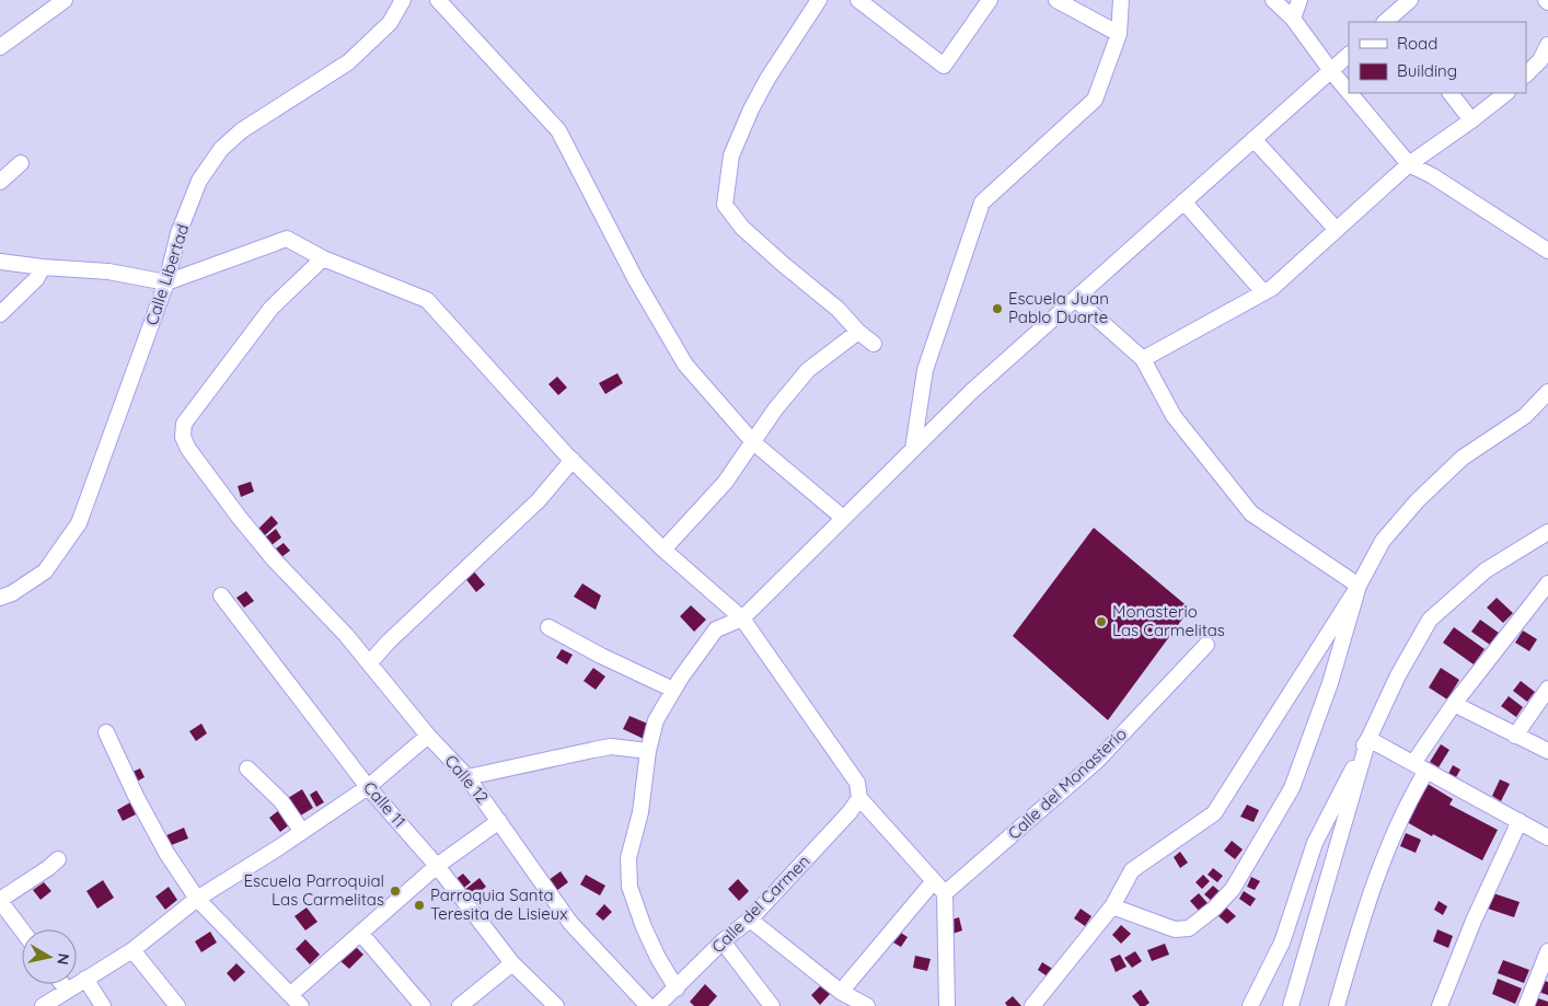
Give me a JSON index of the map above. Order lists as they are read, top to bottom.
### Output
{
  "streets": {
    "street": [
      "Calle Libertad",
      "Calle 12",
      "Calle del Monasterio",
      "Calle 11",
      "Calle del Carmen"
    ]
  },
  "places": [
    "Escuela Juan Pablo Duarte",
    "Monasterio Las Carmelitas",
    "Escuela Parroquial Las Carmelitas",
    "Parroquia Santa Teresita de Lisieux"
  ],
  "legend": ["Road", "Building"],
  "north": "right"
}
